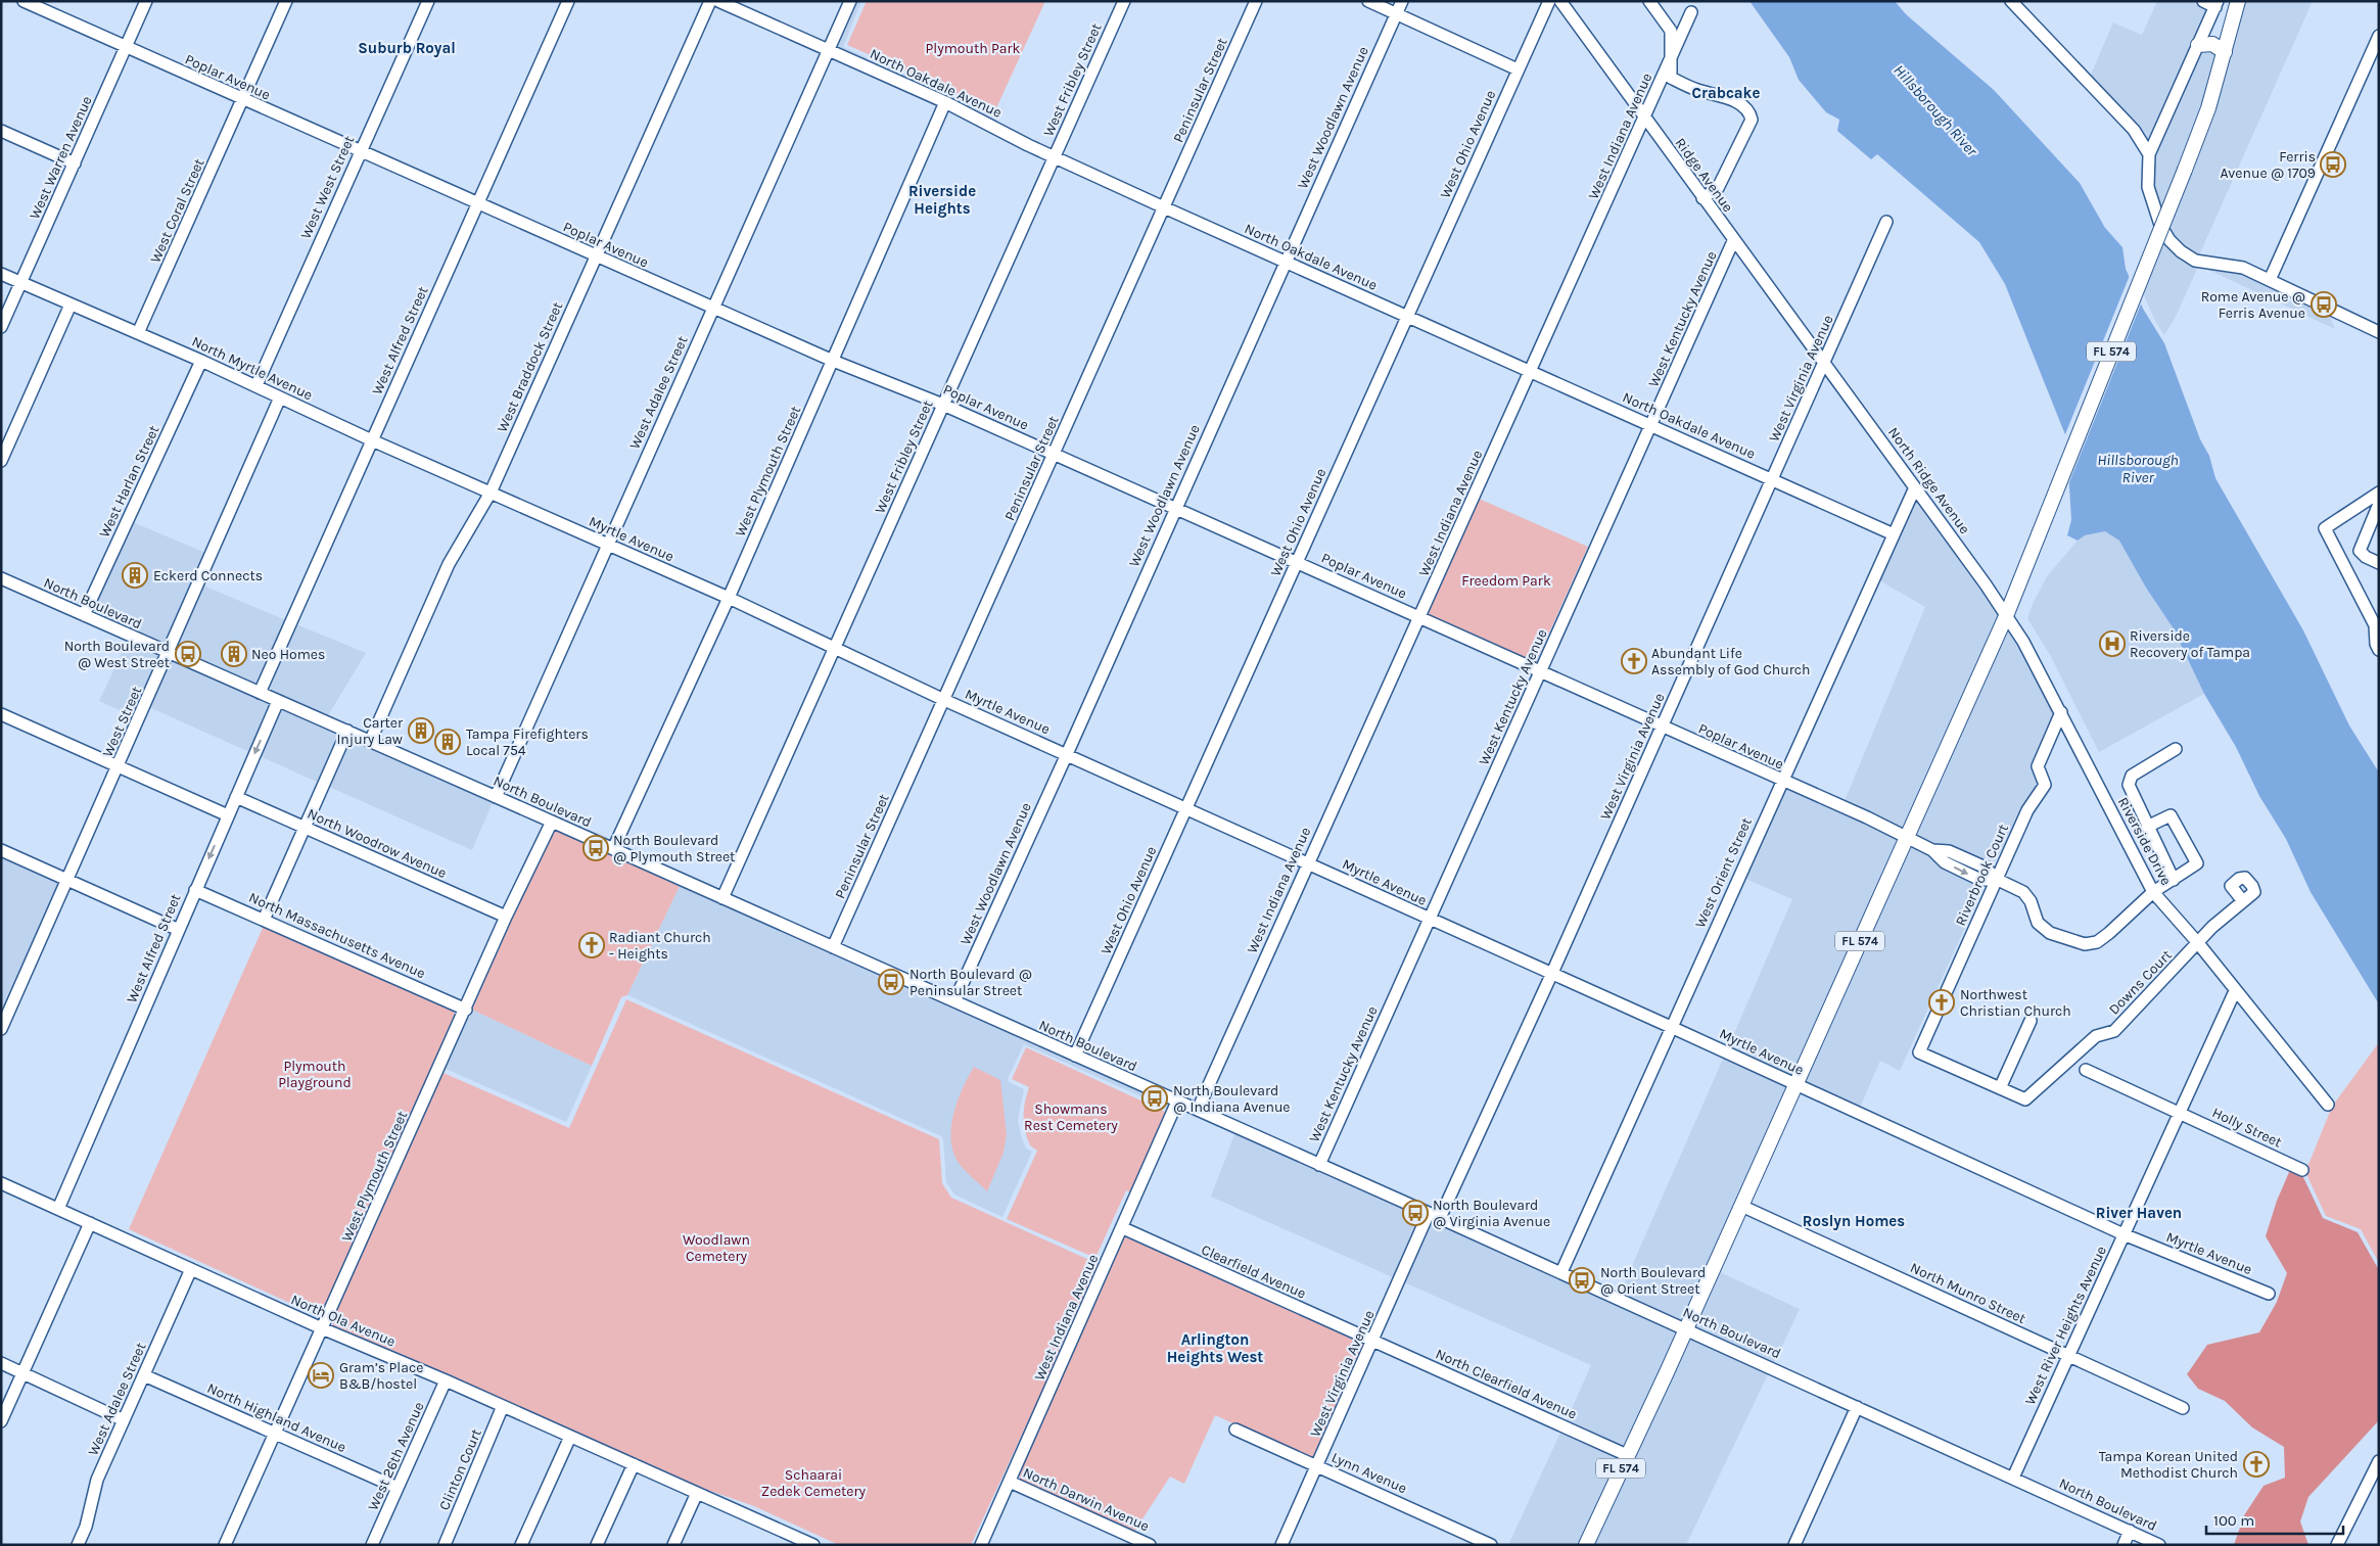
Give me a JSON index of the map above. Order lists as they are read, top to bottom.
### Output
{
  "streets": {
    "main road": ["FL 574"],
    "street": [
      "Poplar Avenue",
      "West Fribley Street",
      "North Oakdale Avenue",
      "Peninsular Street",
      "West Woodlawn Avenue",
      "West Indiana Avenue",
      "West Ohio Avenue",
      "West Warren Avenue",
      "Ridge Avenue",
      "West West Street",
      "West Coral Street",
      "West Kentucky Avenue",
      "West Alfred Street",
      "West Braddock Street",
      "North Myrtle Avenue",
      "West Virginia Avenue",
      "West Adalee Street",
      "West Plymouth Street",
      "North Ridge Avenue",
      "West Harlan Street",
      "Myrtle Avenue",
      "North Boulevard",
      "West Street",
      "Riverside Drive",
      "North Woodrow Avenue",
      "West Orient Street",
      "Riverbrook Court",
      "North Massachusetts Avenue",
      "Downs Court",
      "Holly Street",
      "Clearfield Avenue",
      "North Munro Street",
      "North Ola Avenue",
      "West River Heights Avenue",
      "North Clearfield Avenue",
      "North Highland Avenue",
      "West 26th Avenue",
      "Clinton Court",
      "Lynn Avenue",
      "North Darwin Avenue"
    ]
  },
  "crossings": [
    ["Poplar Avenue", "West Fribley Street"],
    ["Poplar Avenue", "Peninsular Street"],
    ["Poplar Avenue", "West Woodlawn Avenue"],
    ["Poplar Avenue", "West Indiana Avenue"],
    ["Poplar Avenue", "West Ohio Avenue"],
    ["Poplar Avenue", "West Warren Avenue"],
    ["Poplar Avenue", "West West Street"],
    ["Poplar Avenue", "West Coral Street"],
    ["Poplar Avenue", "West Kentucky Avenue"],
    ["Poplar Avenue", "West Alfred Street"],
    ["Poplar Avenue", "FL 574"],
    ["Poplar Avenue", "West Braddock Street"],
    ["Poplar Avenue", "West Virginia Avenue"],
    ["Poplar Avenue", "West Adalee Street"],
    ["Poplar Avenue", "West Plymouth Street"],
    ["Poplar Avenue", "Riverside Drive"],
    ["Poplar Avenue", "West Orient Street"],
    ["Poplar Avenue", "Riverbrook Court"],
    ["West Fribley Street", "North Oakdale Avenue"],
    ["West Fribley Street", "Myrtle Avenue"],
    ["West Fribley Street", "North Boulevard"],
    ["North Oakdale Avenue", "Peninsular Street"],
    ["North Oakdale Avenue", "West Woodlawn Avenue"],
    ["North Oakdale Avenue", "West Indiana Avenue"],
    ["North Oakdale Avenue", "West Ohio Avenue"],
    ["North Oakdale Avenue", "West Kentucky Avenue"],
    ["North Oakdale Avenue", "West Virginia Avenue"],
    ["North Oakdale Avenue", "West Adalee Street"],
    ["North Oakdale Avenue", "West Plymouth Street"],
    ["North Oakdale Avenue", "West Orient Street"],
    ["Peninsular Street", "Myrtle Avenue"],
    ["Peninsular Street", "North Boulevard"],
    ["West Woodlawn Avenue", "Myrtle Avenue"],
    ["West Woodlawn Avenue", "North Boulevard"],
    ["West Indiana Avenue", "Ridge Avenue"],
    ["West Indiana Avenue", "Myrtle Avenue"],
    ["West Indiana Avenue", "North Boulevard"],
    ["West Indiana Avenue", "Clearfield Avenue"],
    ["West Indiana Avenue", "North Darwin Avenue"],
    ["West Ohio Avenue", "Myrtle Avenue"],
    ["West Ohio Avenue", "North Boulevard"],
    ["West Warren Avenue", "North Myrtle Avenue"],
    ["Ridge Avenue", "West Kentucky Avenue"],
    ["Ridge Avenue", "West Virginia Avenue"],
    ["Ridge Avenue", "North Ridge Avenue"],
    ["West West Street", "North Myrtle Avenue"],
    ["West Coral Street", "North Myrtle Avenue"],
    ["West Kentucky Avenue", "Myrtle Avenue"],
    ["West Kentucky Avenue", "North Boulevard"],
    ["West Alfred Street", "North Myrtle Avenue"],
    ["West Alfred Street", "North Boulevard"],
    ["West Alfred Street", "North Woodrow Avenue"],
    ["West Alfred Street", "North Massachusetts Avenue"],
    ["West Alfred Street", "North Ola Avenue"],
    ["FL 574", "North Ridge Avenue"],
    ["FL 574", "Myrtle Avenue"],
    ["FL 574", "North Boulevard"],
    ["FL 574", "Riverside Drive"],
    ["FL 574", "North Munro Street"],
    ["FL 574", "North Clearfield Avenue"],
    ["West Braddock Street", "North Myrtle Avenue"],
    ["West Braddock Street", "Myrtle Avenue"],
    ["West Braddock Street", "North Boulevard"],
    ["North Myrtle Avenue", "West Harlan Street"],
    ["North Myrtle Avenue", "Myrtle Avenue"],
    ["North Myrtle Avenue", "West Street"],
    ["West Virginia Avenue", "North Ridge Avenue"],
    ["West Virginia Avenue", "Myrtle Avenue"],
    ["West Virginia Avenue", "North Boulevard"],
    ["West Virginia Avenue", "Clearfield Avenue"],
    ["West Virginia Avenue", "North Clearfield Avenue"],
    ["West Virginia Avenue", "Lynn Avenue"],
    ["West Adalee Street", "Myrtle Avenue"],
    ["West Adalee Street", "North Boulevard"],
    ["West Adalee Street", "North Ola Avenue"],
    ["West Adalee Street", "North Highland Avenue"],
    ["West Plymouth Street", "Myrtle Avenue"],
    ["West Plymouth Street", "North Boulevard"],
    ["West Plymouth Street", "North Woodrow Avenue"],
    ["West Plymouth Street", "North Massachusetts Avenue"],
    ["West Plymouth Street", "North Ola Avenue"],
    ["West Plymouth Street", "North Highland Avenue"],
    ["North Ridge Avenue", "Riverside Drive"],
    ["North Ridge Avenue", "West Orient Street"],
    ["West Harlan Street", "North Boulevard"],
    ["Myrtle Avenue", "West Orient Street"],
    ["Myrtle Avenue", "West River Heights Avenue"],
    ["North Boulevard", "West Street"],
    ["North Boulevard", "West Orient Street"],
    ["North Boulevard", "West River Heights Avenue"],
    ["Riverside Drive", "Riverbrook Court"],
    ["Riverside Drive", "Downs Court"],
    ["Riverside Drive", "West River Heights Avenue"],
    ["Riverbrook Court", "Downs Court"],
    ["Holly Street", "West River Heights Avenue"],
    ["Clearfield Avenue", "North Clearfield Avenue"],
    ["North Munro Street", "West River Heights Avenue"],
    ["North Ola Avenue", "West 26th Avenue"],
    ["North Ola Avenue", "Clinton Court"],
    ["North Highland Avenue", "West 26th Avenue"]
  ],
  "districts": [
    "Suburb Royal",
    "Crabcake",
    "Riverside Heights",
    "River Haven",
    "Roslyn Homes",
    "Arlington Heights West"
  ],
  "water": ["Hillsborough River"],
  "parks": [
    "Plymouth Park",
    "Freedom Park",
    "Plymouth Playground",
    "Showmans Rest Cemetery",
    "Woodlawn Cemetery",
    "Schaarai Zedek Cemetery"
  ],
  "places": {
    "bus stop": [
      "Ferris Avenue @ 1709",
      "Rome Avenue @ Ferris Avenue",
      "North Boulevard @ West Street",
      "North Boulevard @ Plymouth Street",
      "North Boulevard @ Peninsular Street",
      "North Boulevard @ Indiana Avenue",
      "North Boulevard @ Virginia Avenue",
      "North Boulevard @ Orient Street"
    ],
    "building": [
      "Eckerd Connects",
      "Neo Homes",
      "Carter Injury Law",
      "Tampa Firefighters Local 754"
    ],
    "hospital": ["Riverside Recovery of Tampa"],
    "church": [
      "Abundant Life Assembly of God Church",
      "Radiant Church - Heights",
      "Northwest Christian Church",
      "Tampa Korean United Methodist Church"
    ],
    "hotel": ["Gram’s Place B&B/hostel"]
  },
  "scale_bar": "100 m"
}
